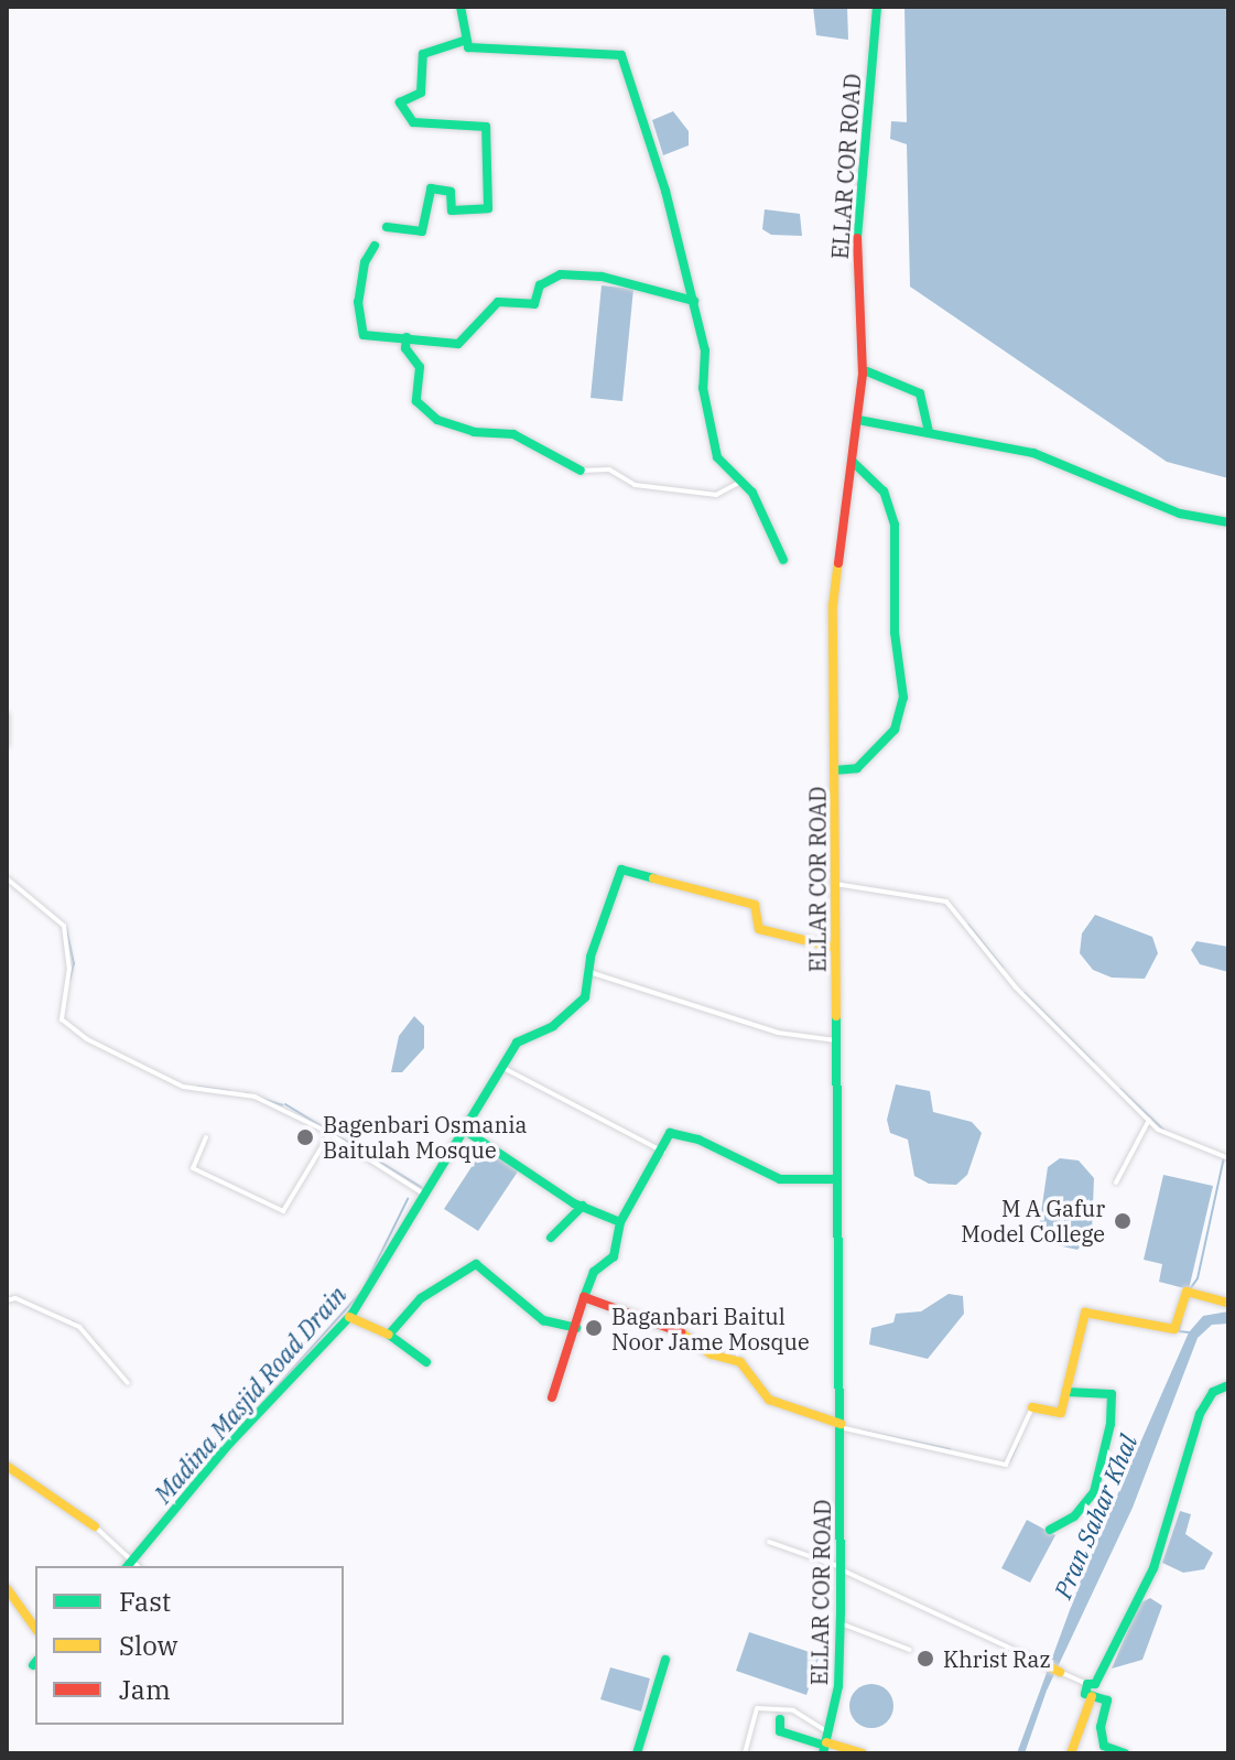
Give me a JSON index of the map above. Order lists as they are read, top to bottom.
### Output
{
  "streets": {
    "street": ["ELLAR COR ROAD"]
  },
  "water": ["Madina Masjid Road Drain", "Pran Sahar Khal"],
  "places": [
    "Bagenbari Osmania Baitulah Mosque",
    "M A Gafur Model College",
    "Baganbari Baitul Noor Jame Mosque",
    "Khrist Raz"
  ],
  "legend": ["Fast", "Slow", "Jam"]
}
